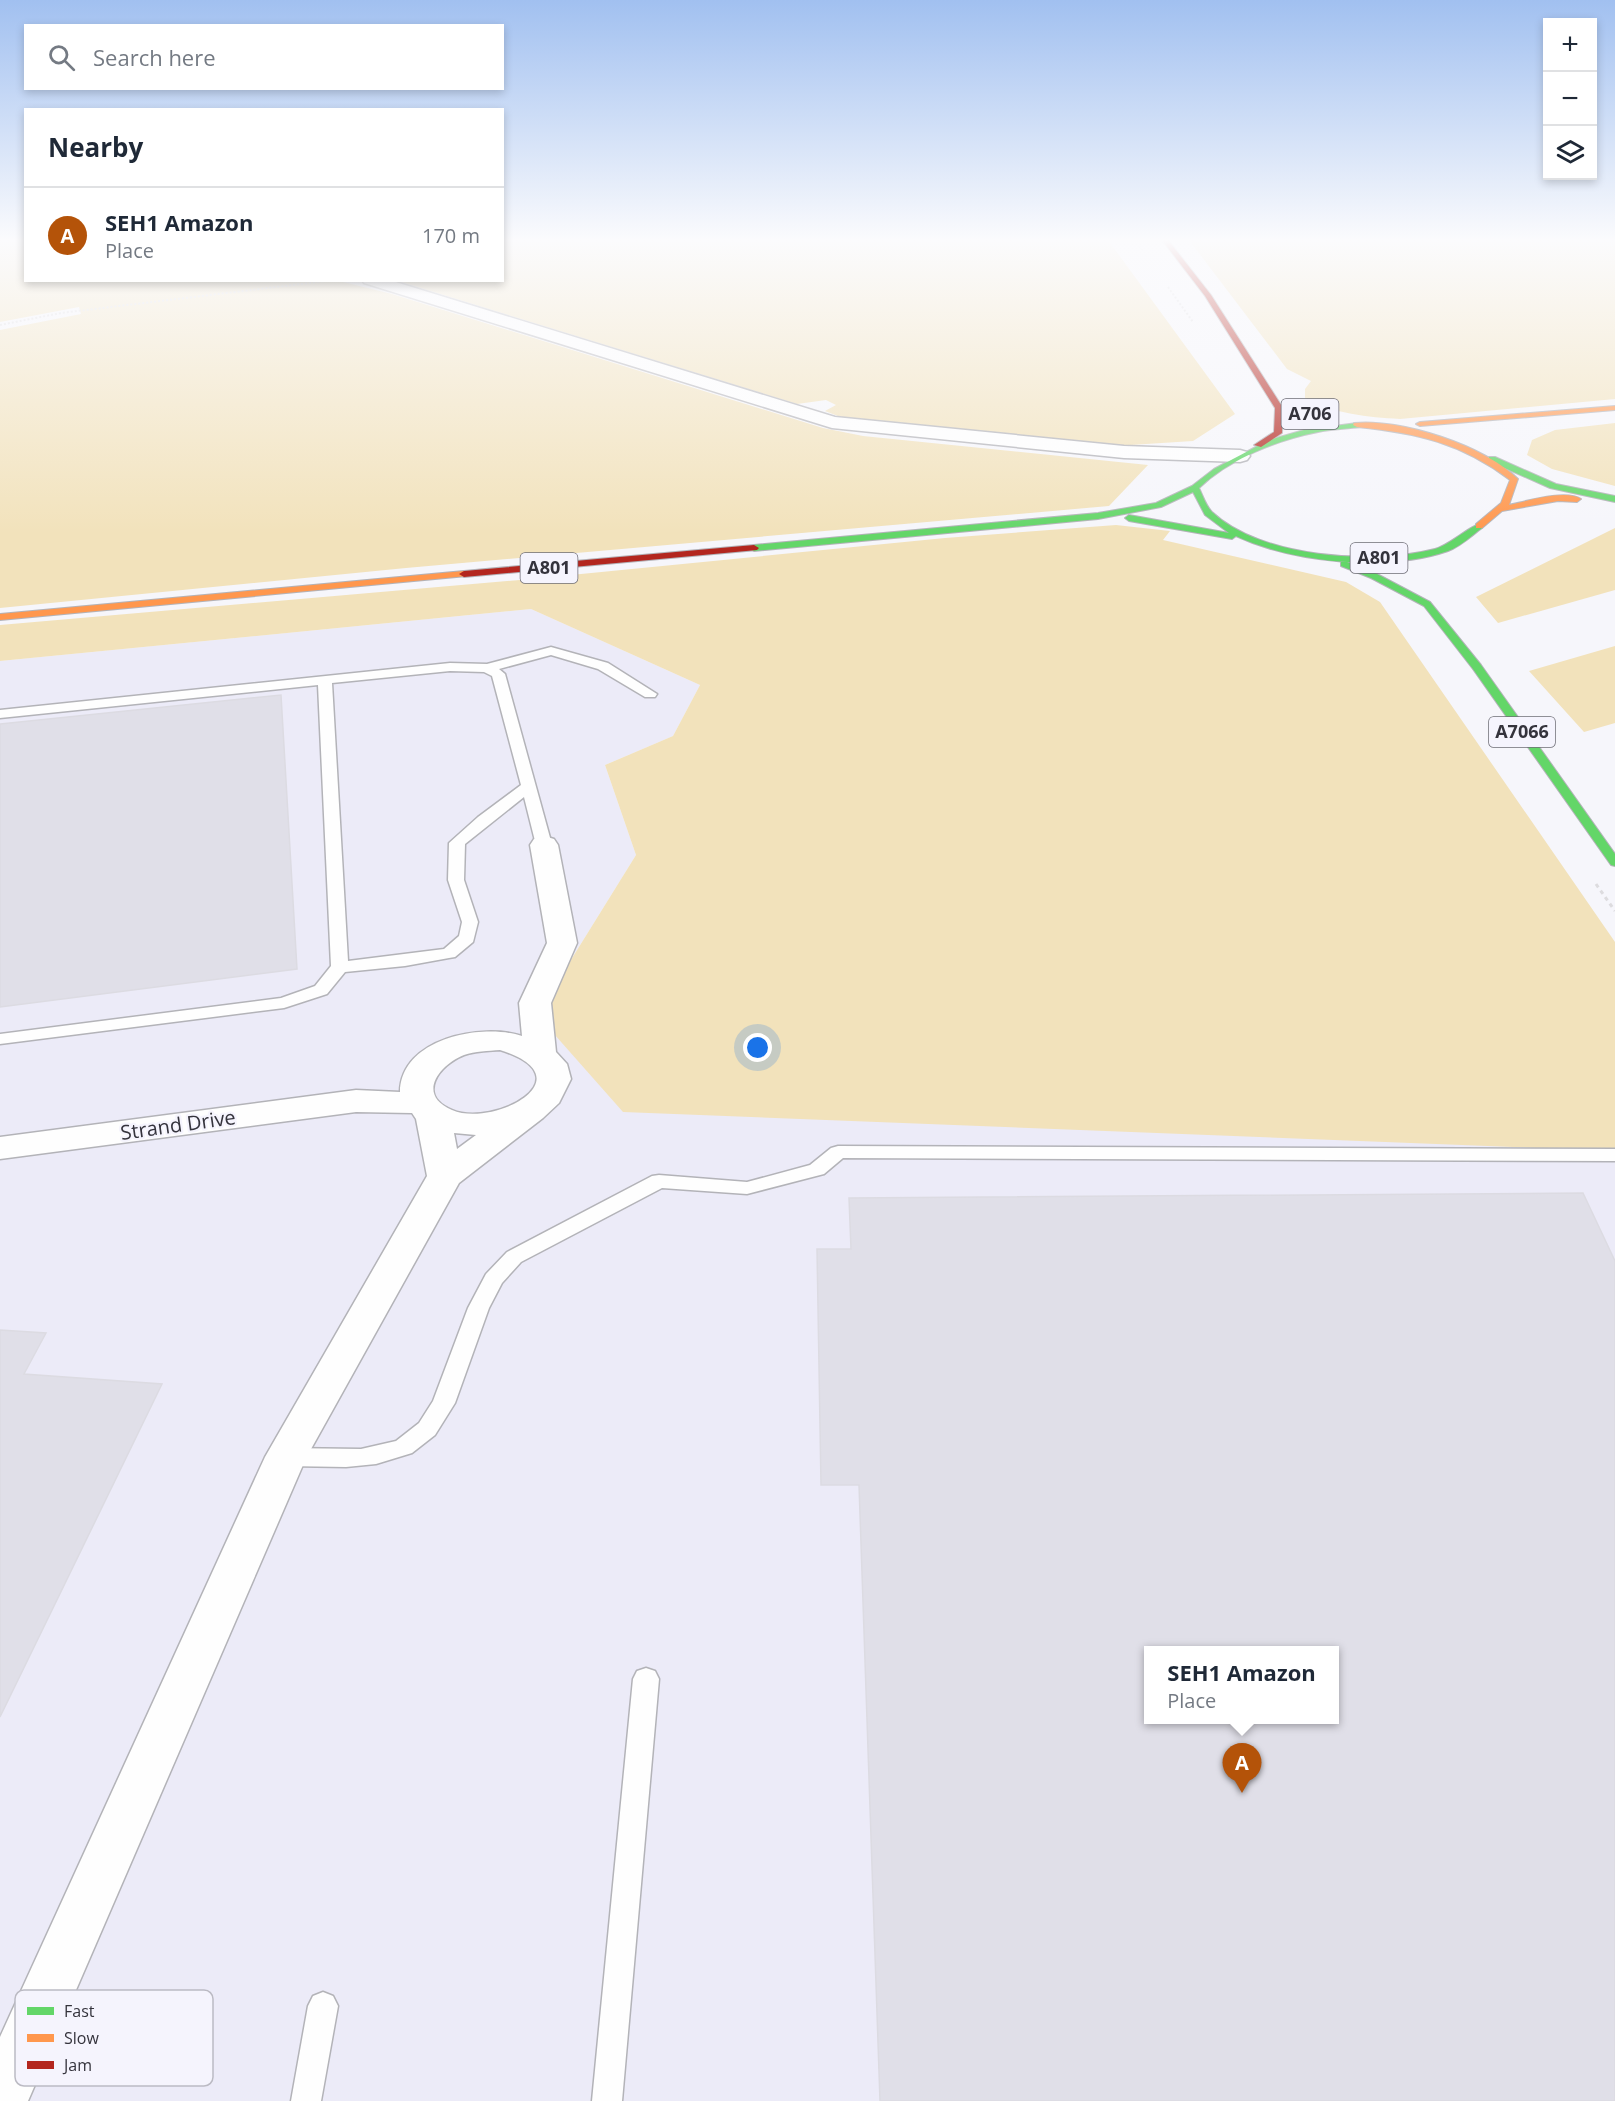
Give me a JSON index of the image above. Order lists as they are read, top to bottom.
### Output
{
  "streets": {
    "main road": ["A706", "A801", "A7066"],
    "street": ["Strand Drive"]
  },
  "crossings": [
    ["A706", "A801"],
    ["A801", "A7066"]
  ],
  "legend": ["Fast", "Slow", "Jam"],
  "page": {
    "map_buttons": ["+", "−"],
    "search": "Search here",
    "heading": "Nearby",
    "list": [
      {
        "mark": "A",
        "name": "SEH1 Amazon",
        "note": "Place",
        "value": "170 m"
      }
    ],
    "popup": ["SEH1 Amazon", "Place"],
    "pins": "A"
  }
}
